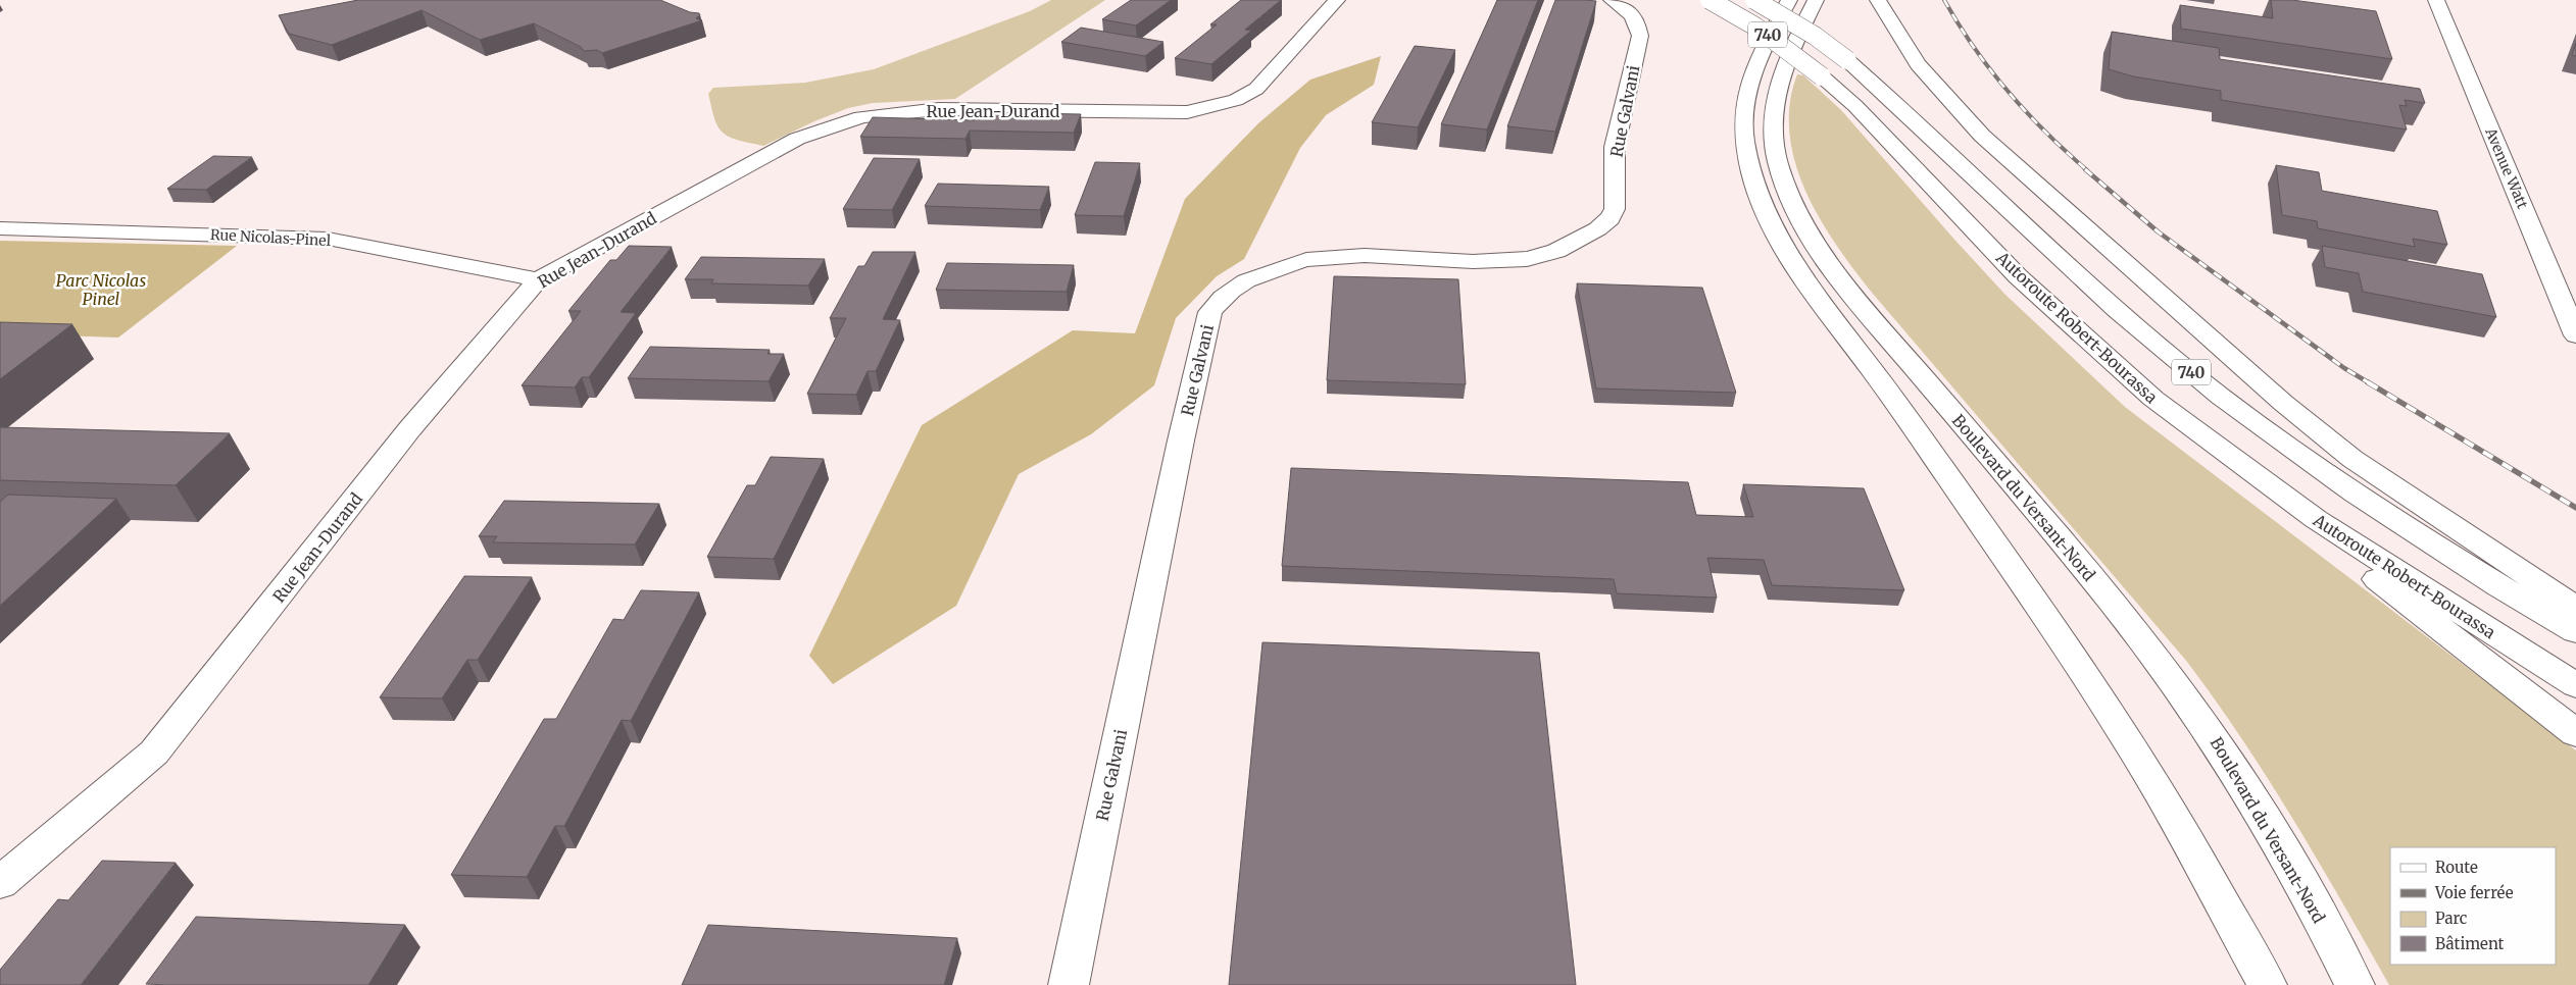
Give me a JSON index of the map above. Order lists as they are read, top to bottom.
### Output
{
  "streets": {
    "main road": [
      "740",
      "Rue Jean-Durand",
      "Rue Galvani",
      "Avenue Watt",
      "Rue Nicolas-Pinel",
      "Autoroute Robert-Bourassa",
      "Boulevard du Versant-Nord"
    ]
  },
  "crossings": [
    ["Rue Jean-Durand", "Rue Nicolas-Pinel"]
  ],
  "parks": ["Parc Nicolas Pinel"],
  "legend": [
    "Route",
    "Voie ferrée",
    "Parc",
    "Bâtiment"
  ]
}
